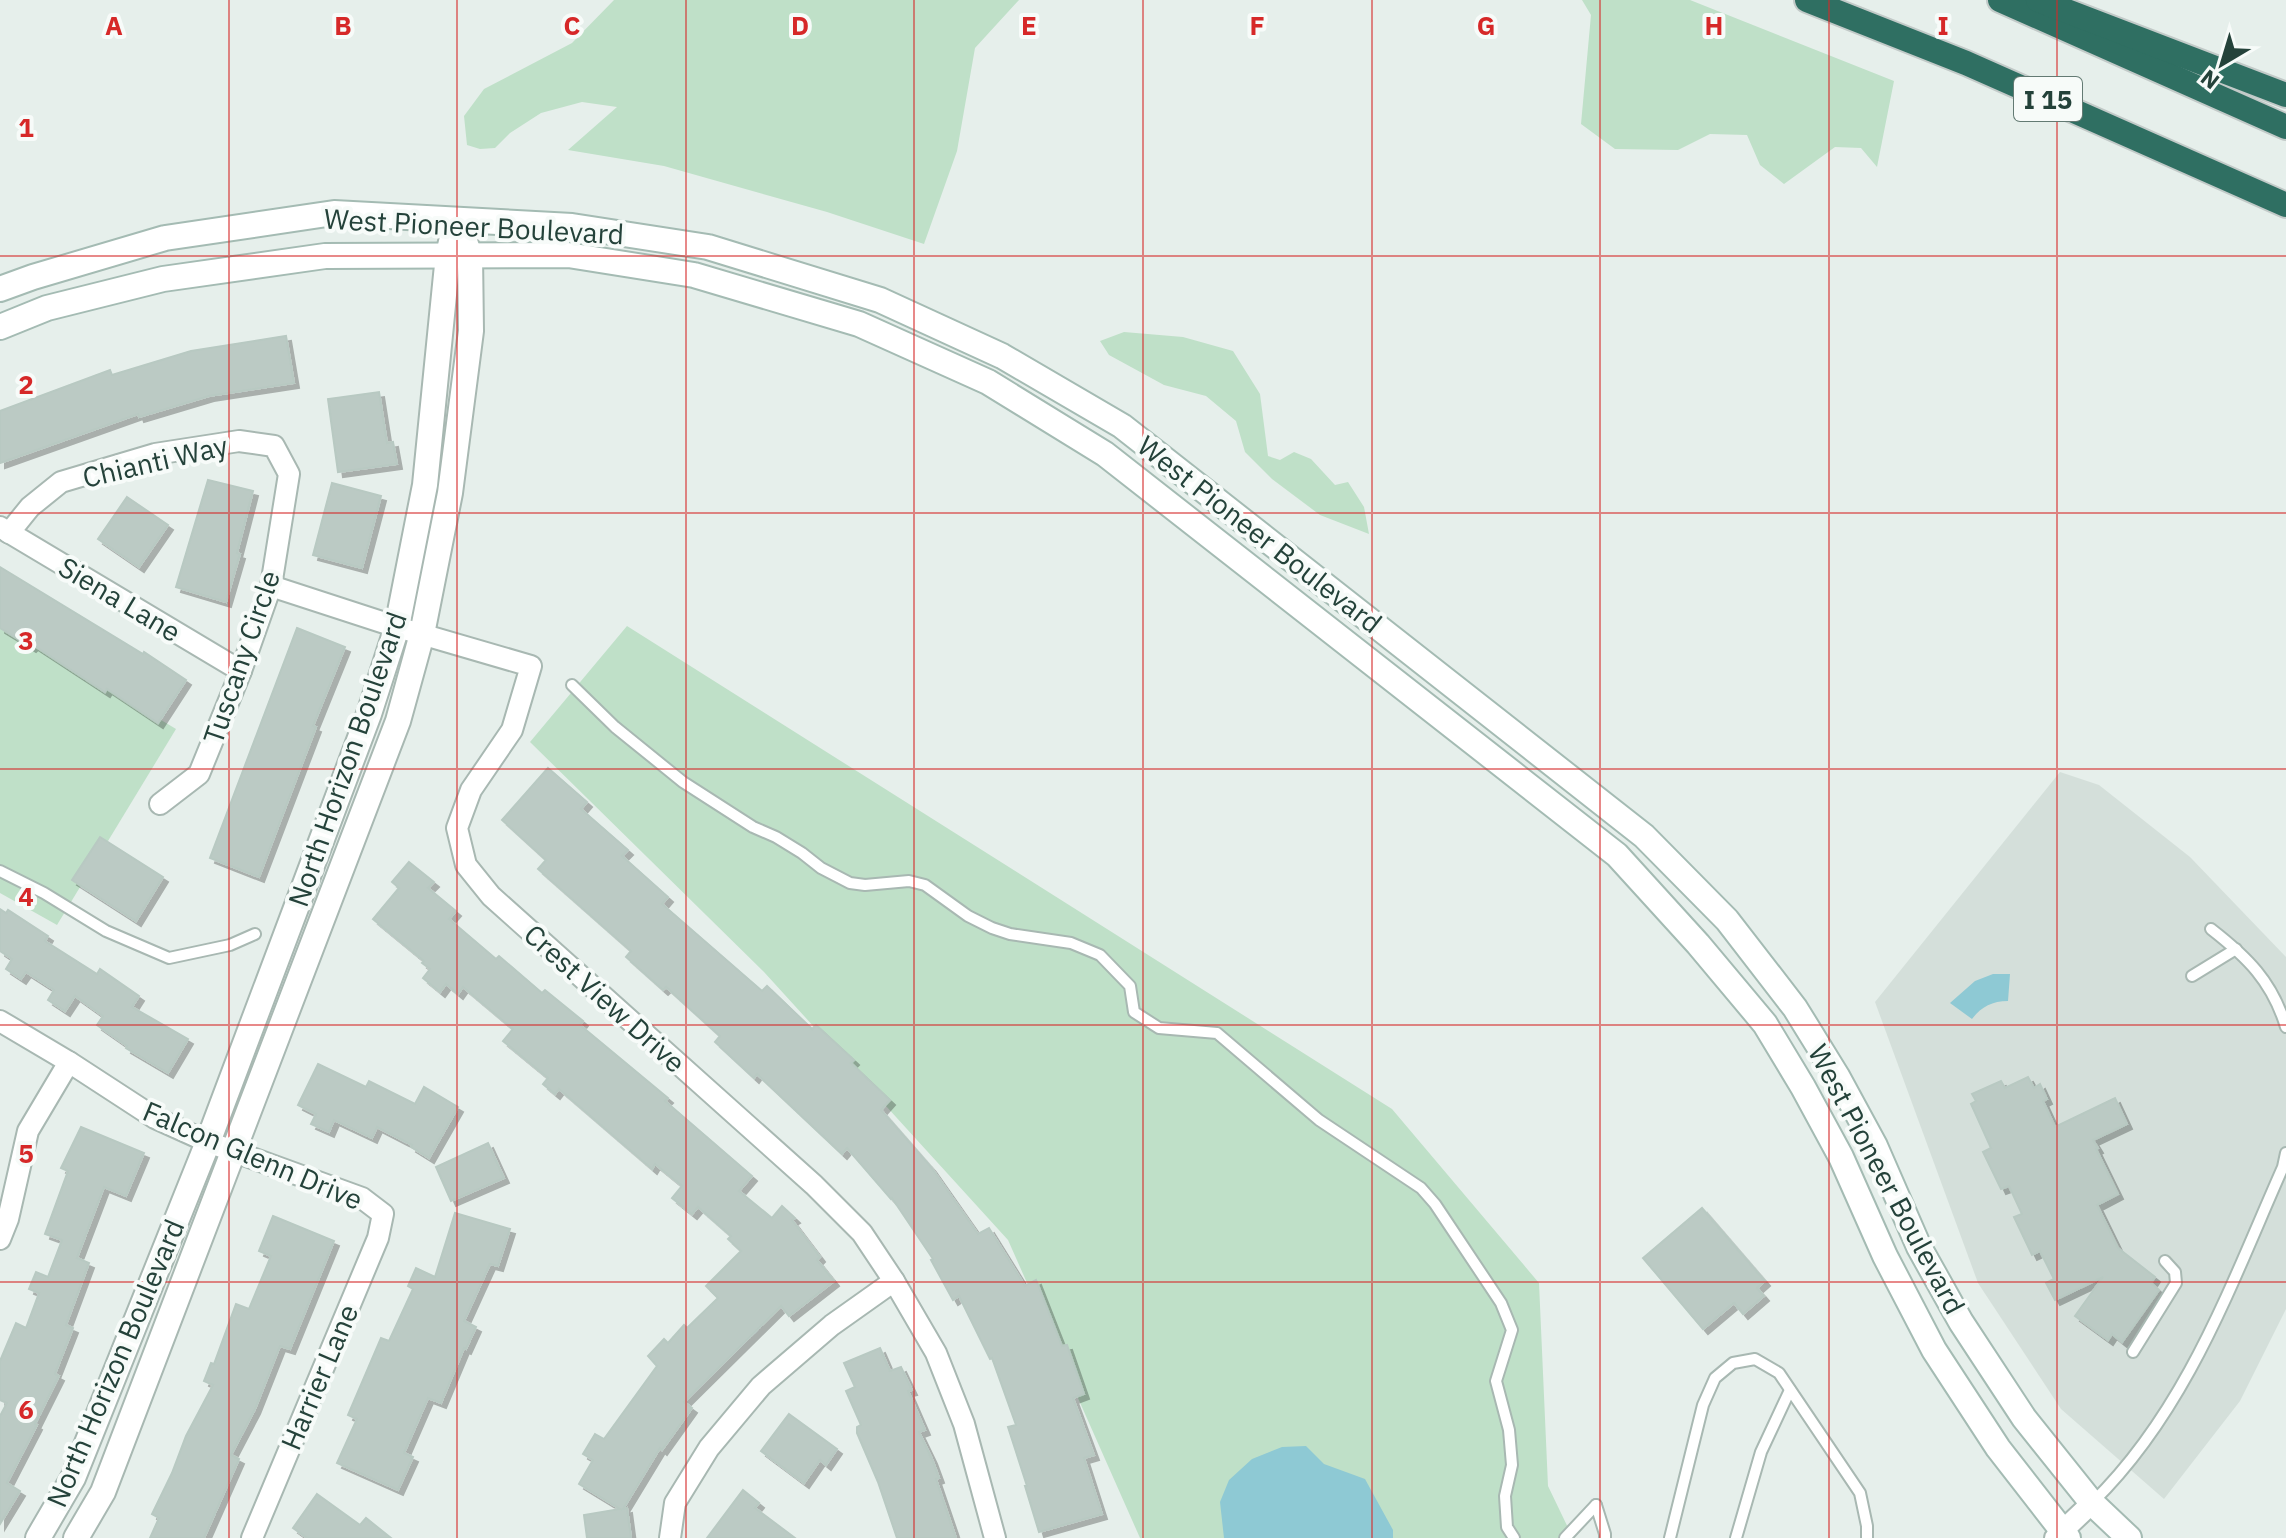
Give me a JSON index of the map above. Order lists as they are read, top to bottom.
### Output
{
  "streets": {
    "highway": ["I 15"],
    "main road": ["West Pioneer Boulevard", "North Horizon Boulevard"],
    "street": [
      "Chianti Way",
      "Siena Lane",
      "Tuscany Circle",
      "Crest View Drive",
      "Falcon Glenn Drive",
      "Harrier Lane"
    ]
  },
  "crossings": [
    ["West Pioneer Boulevard", "North Horizon Boulevard"],
    ["Chianti Way", "Siena Lane"],
    ["Chianti Way", "Tuscany Circle"],
    ["Siena Lane", "Tuscany Circle"],
    ["Tuscany Circle", "Crest View Drive"],
    ["North Horizon Boulevard", "Crest View Drive"],
    ["North Horizon Boulevard", "Falcon Glenn Drive"],
    ["Falcon Glenn Drive", "Harrier Lane"]
  ],
  "north": "bottom left",
  "grid": {
    "columns": [
      "A",
      "B",
      "C",
      "D",
      "E",
      "F",
      "G",
      "H",
      "I"
    ],
    "rows": [
      "1",
      "2",
      "3",
      "4",
      "5",
      "6"
    ]
  }
}
